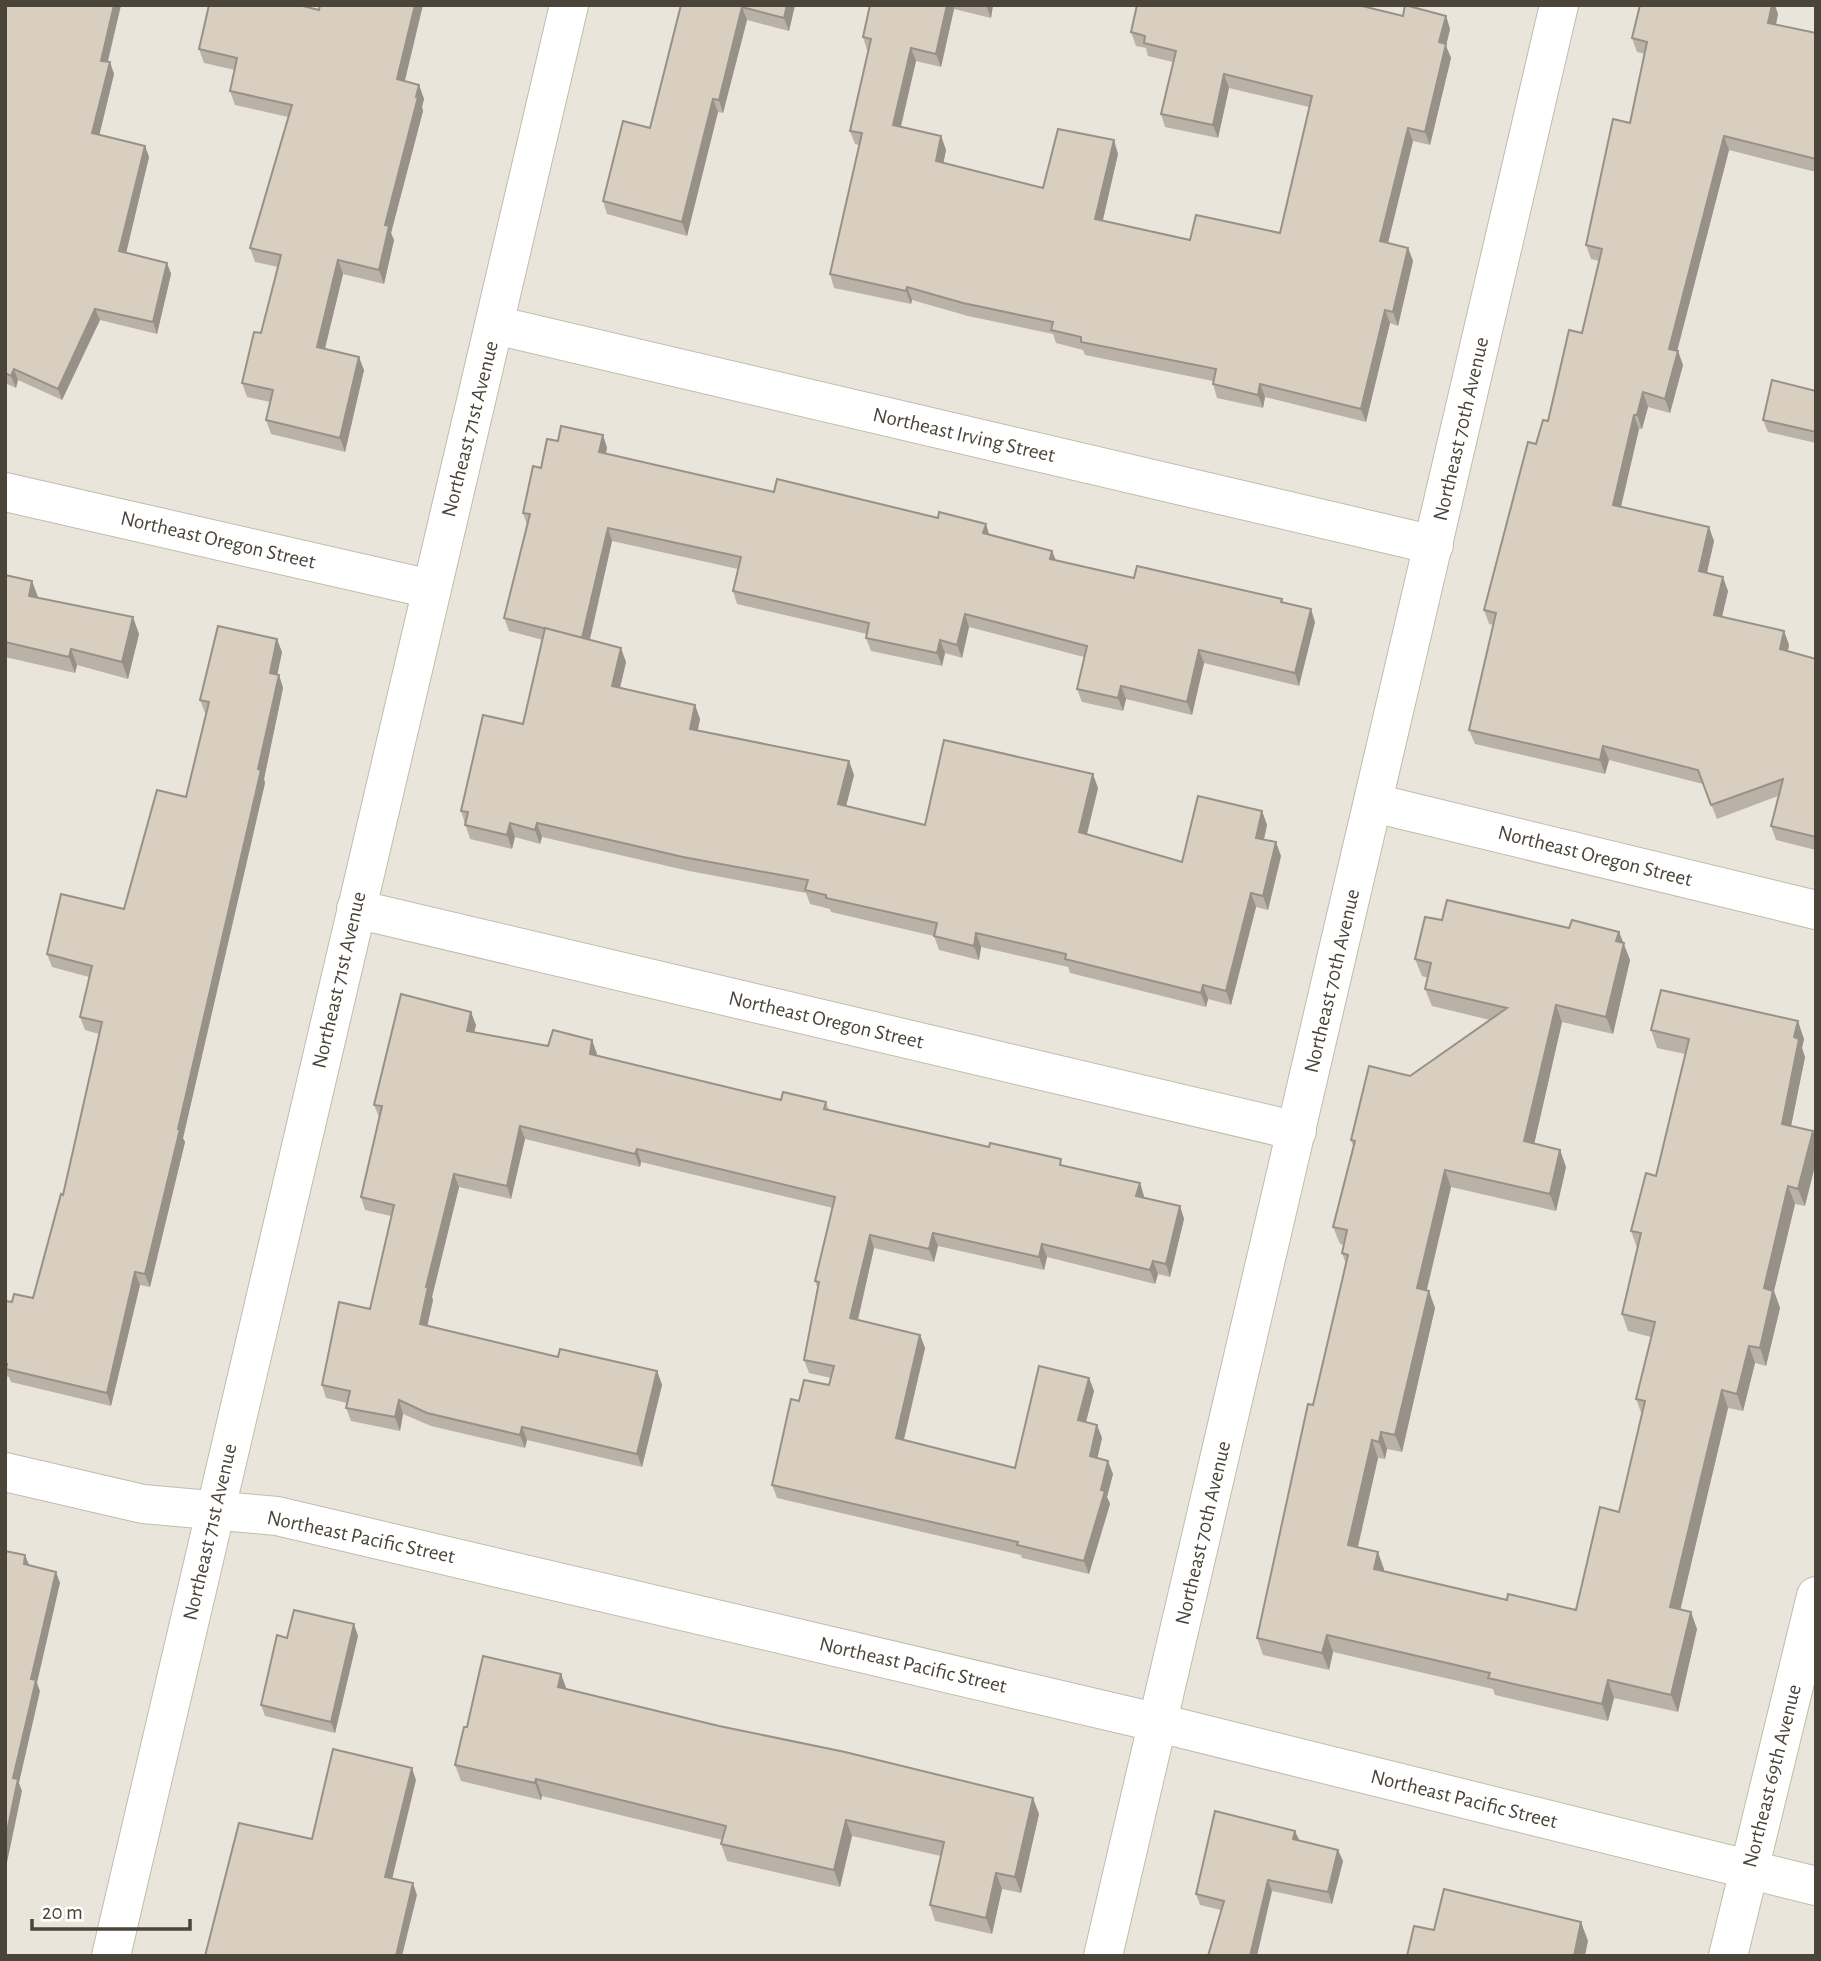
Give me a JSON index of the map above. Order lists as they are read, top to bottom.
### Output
{
  "streets": {
    "street": [
      "Northeast 71st Avenue",
      "Northeast 70th Avenue",
      "Northeast Irving Street",
      "Northeast Oregon Street",
      "Northeast Pacific Street",
      "Northeast 69th Avenue"
    ]
  },
  "crossings": [
    ["Northeast 71st Avenue", "Northeast Irving Street"],
    ["Northeast 71st Avenue", "Northeast Oregon Street"],
    ["Northeast 71st Avenue", "Northeast Pacific Street"],
    ["Northeast 70th Avenue", "Northeast Irving Street"],
    ["Northeast 70th Avenue", "Northeast Oregon Street"],
    ["Northeast 70th Avenue", "Northeast Pacific Street"],
    ["Northeast Pacific Street", "Northeast 69th Avenue"]
  ],
  "scale_bar": "20 m"
}
